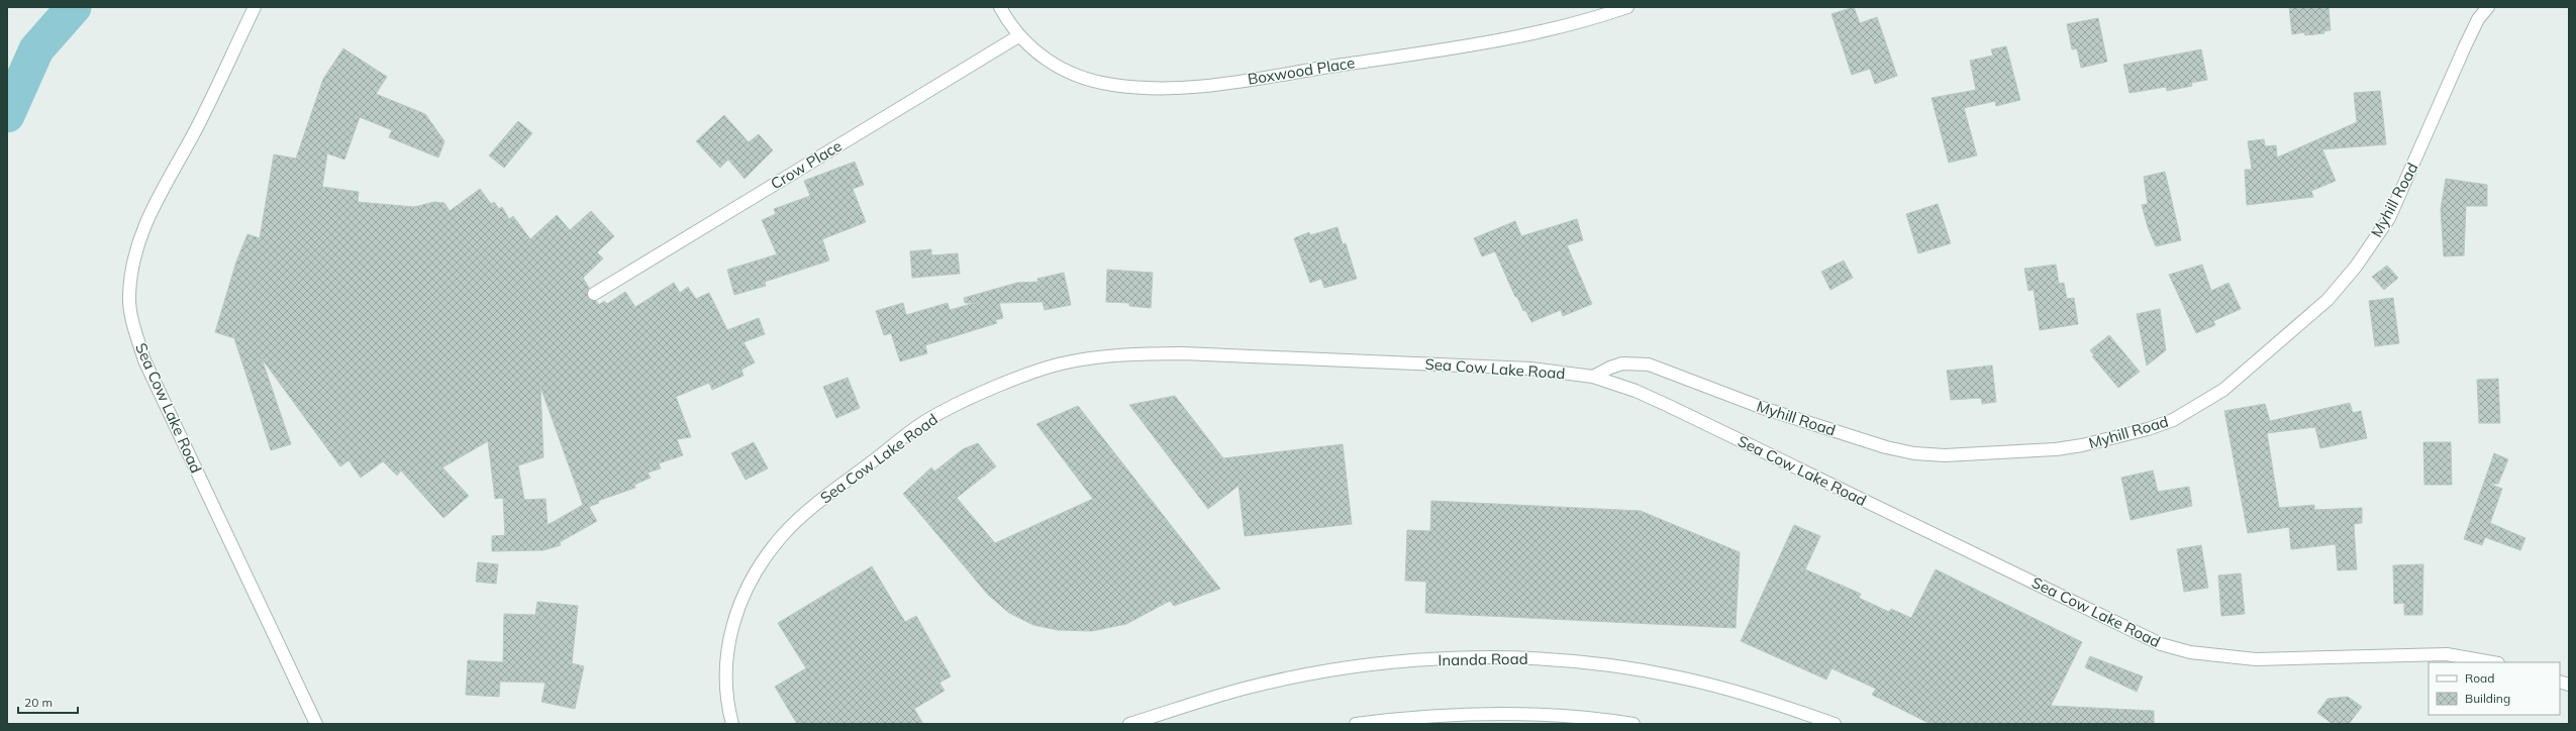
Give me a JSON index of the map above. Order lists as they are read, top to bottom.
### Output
{
  "streets": {
    "street": [
      "Boxwood Place",
      "Crow Place",
      "Myhill Road",
      "Sea Cow Lake Road",
      "Inanda Road"
    ]
  },
  "crossings": [
    ["Boxwood Place", "Crow Place"],
    ["Myhill Road", "Sea Cow Lake Road"]
  ],
  "legend": ["Road", "Building"],
  "scale_bar": "20 m"
}
